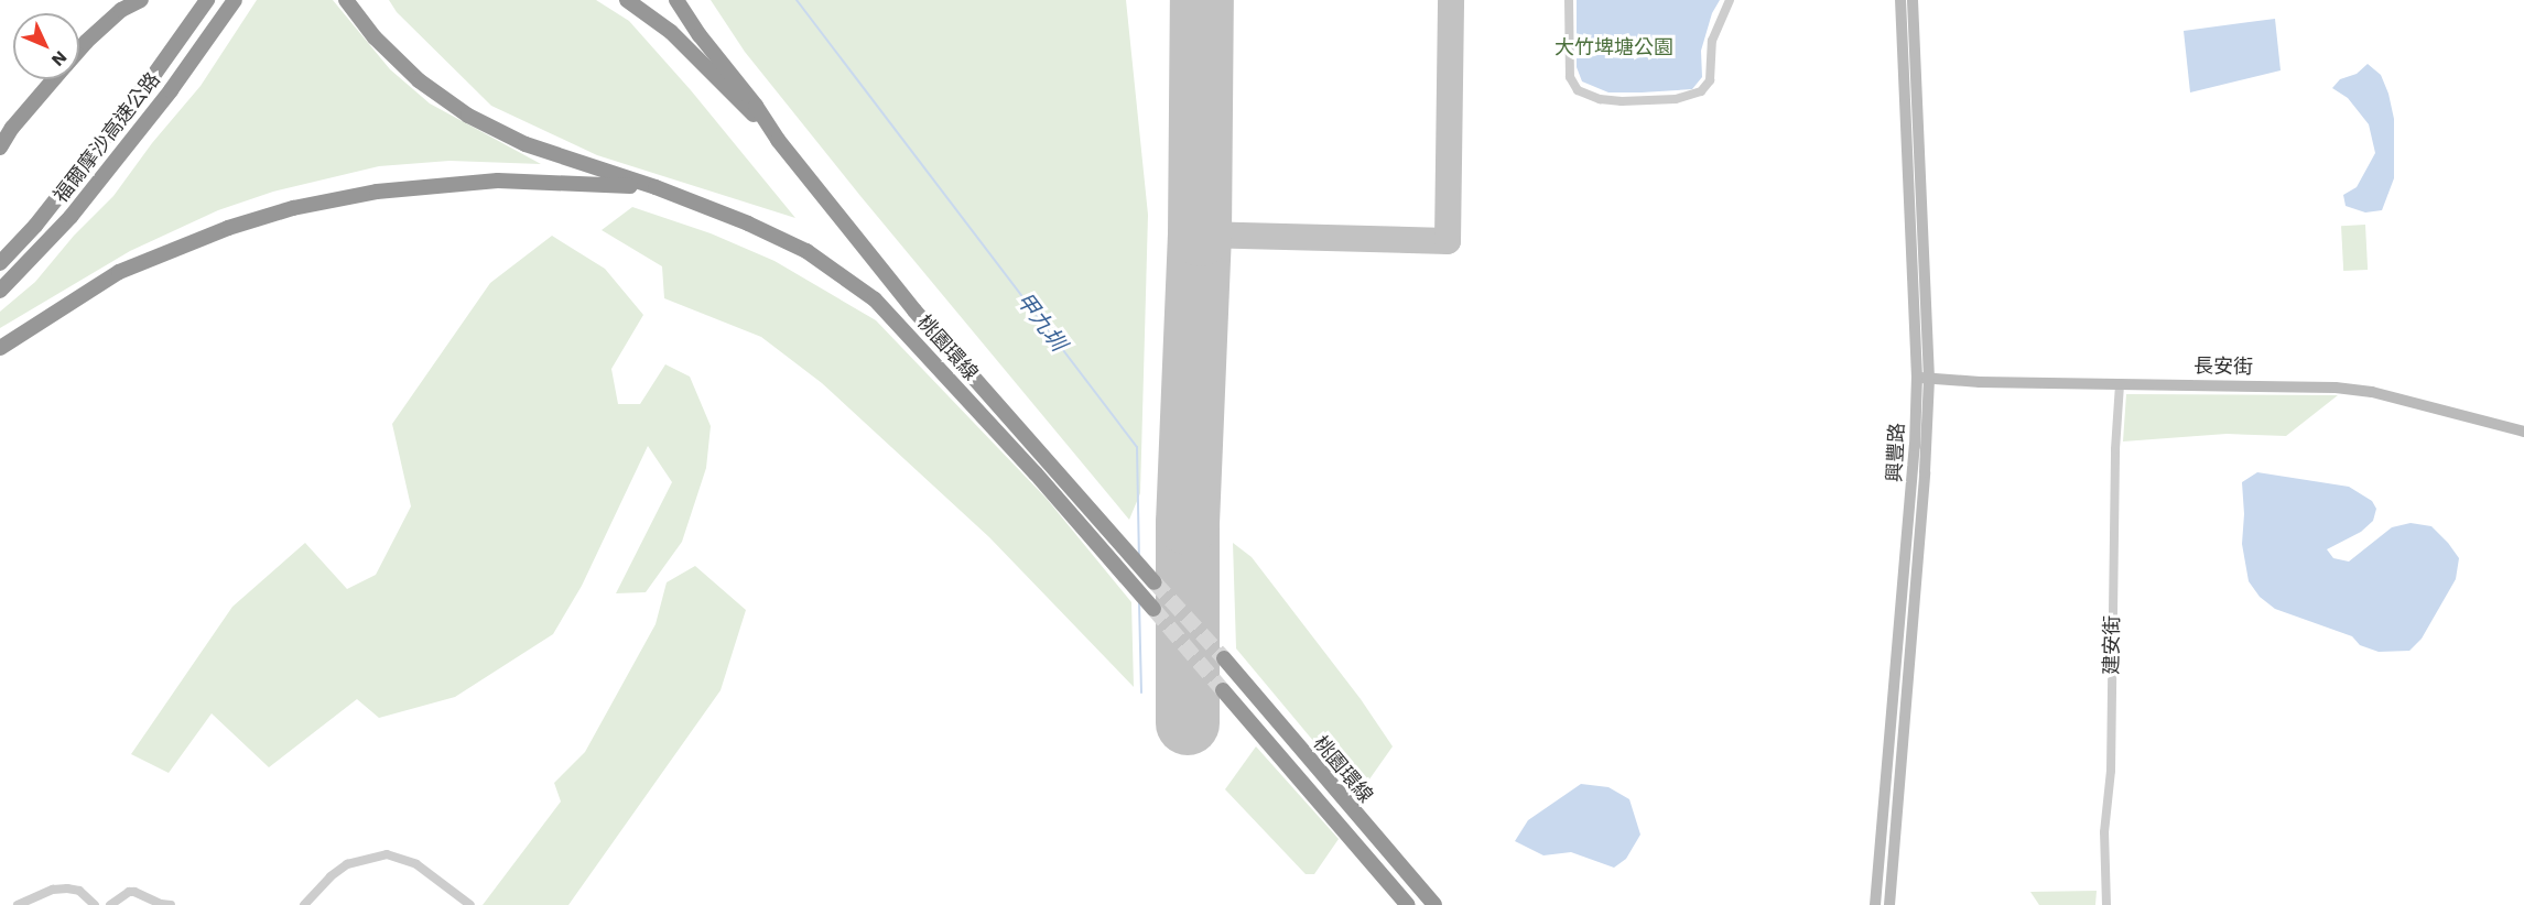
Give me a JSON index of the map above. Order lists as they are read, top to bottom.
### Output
{
  "streets": {
    "highway": ["福爾摩沙高速公路", "桃園環線"],
    "main road": ["長安街", "興豐路"],
    "street": ["建安街"]
  },
  "crossings": [
    ["長安街", "興豐路"],
    ["長安街", "建安街"]
  ],
  "water": ["甲九圳"],
  "parks": ["大竹埤塘公園"],
  "north": "bottom right"
}
